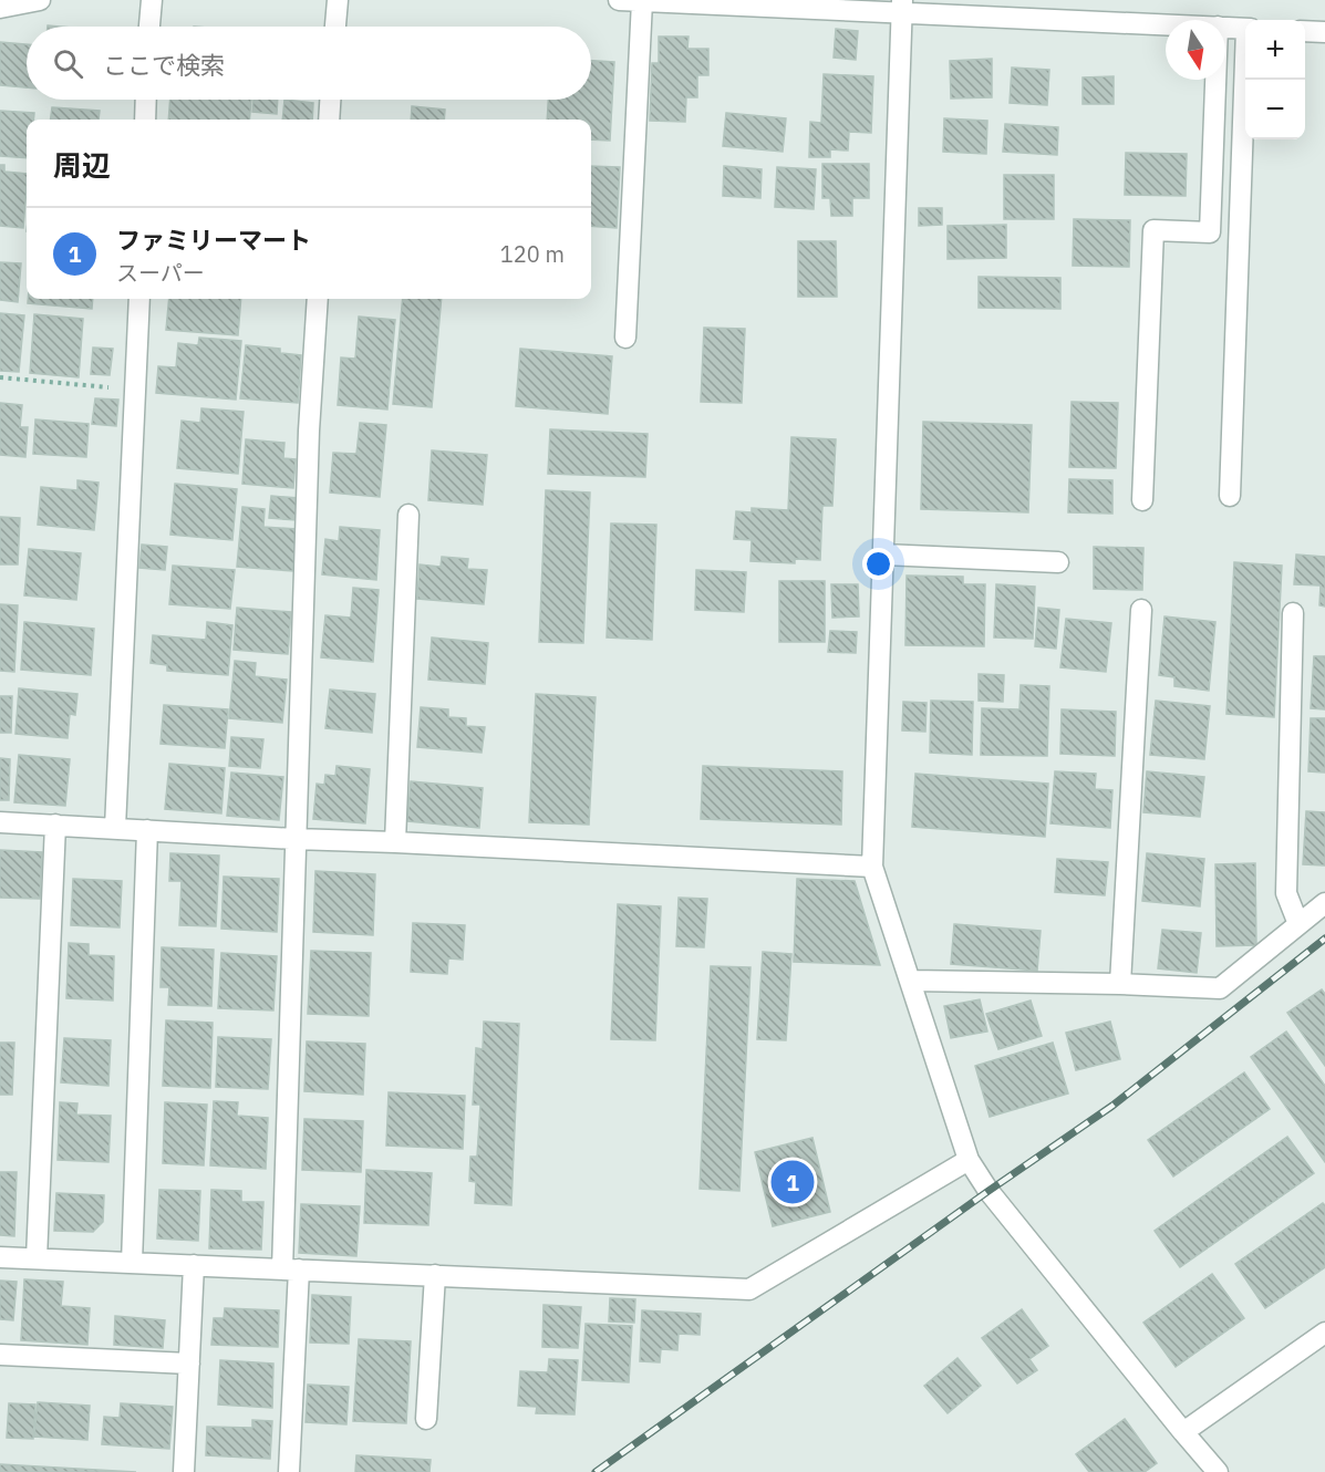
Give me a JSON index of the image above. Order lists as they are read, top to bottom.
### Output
{
  "north": "bottom",
  "page": {
    "map_buttons": ["+", "−"],
    "search": "ここで検索",
    "heading": "周辺",
    "list": [
      {
        "mark": "1",
        "name": "ファミリーマート",
        "note": "スーパー",
        "value": "120 m"
      }
    ],
    "pins": "1"
  }
}
